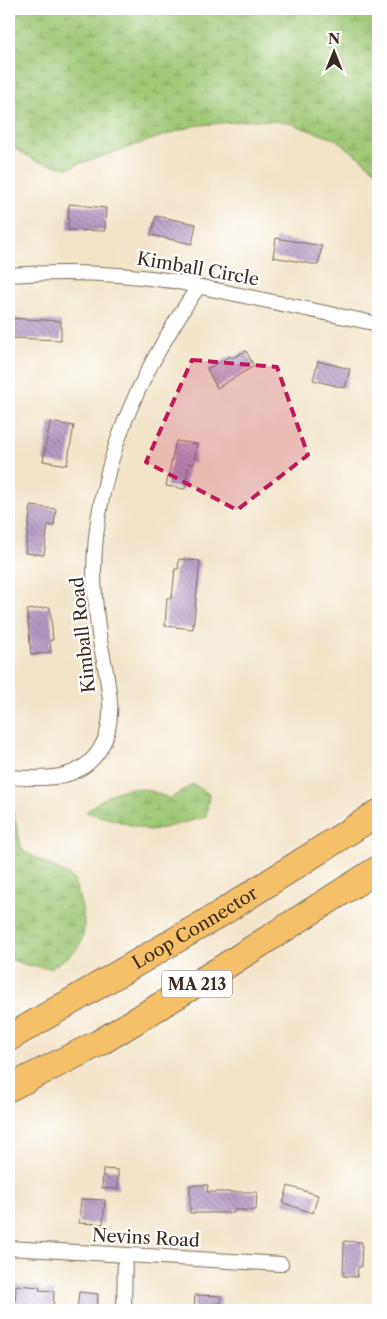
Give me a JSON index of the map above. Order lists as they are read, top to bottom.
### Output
{
  "streets": {
    "highway": ["Loop Connector", "MA 213"],
    "street": ["Kimball Circle", "Kimball Road", "Nevins Road"]
  },
  "crossings": [
    ["Kimball Circle", "Kimball Road"]
  ],
  "north": "top"
}
